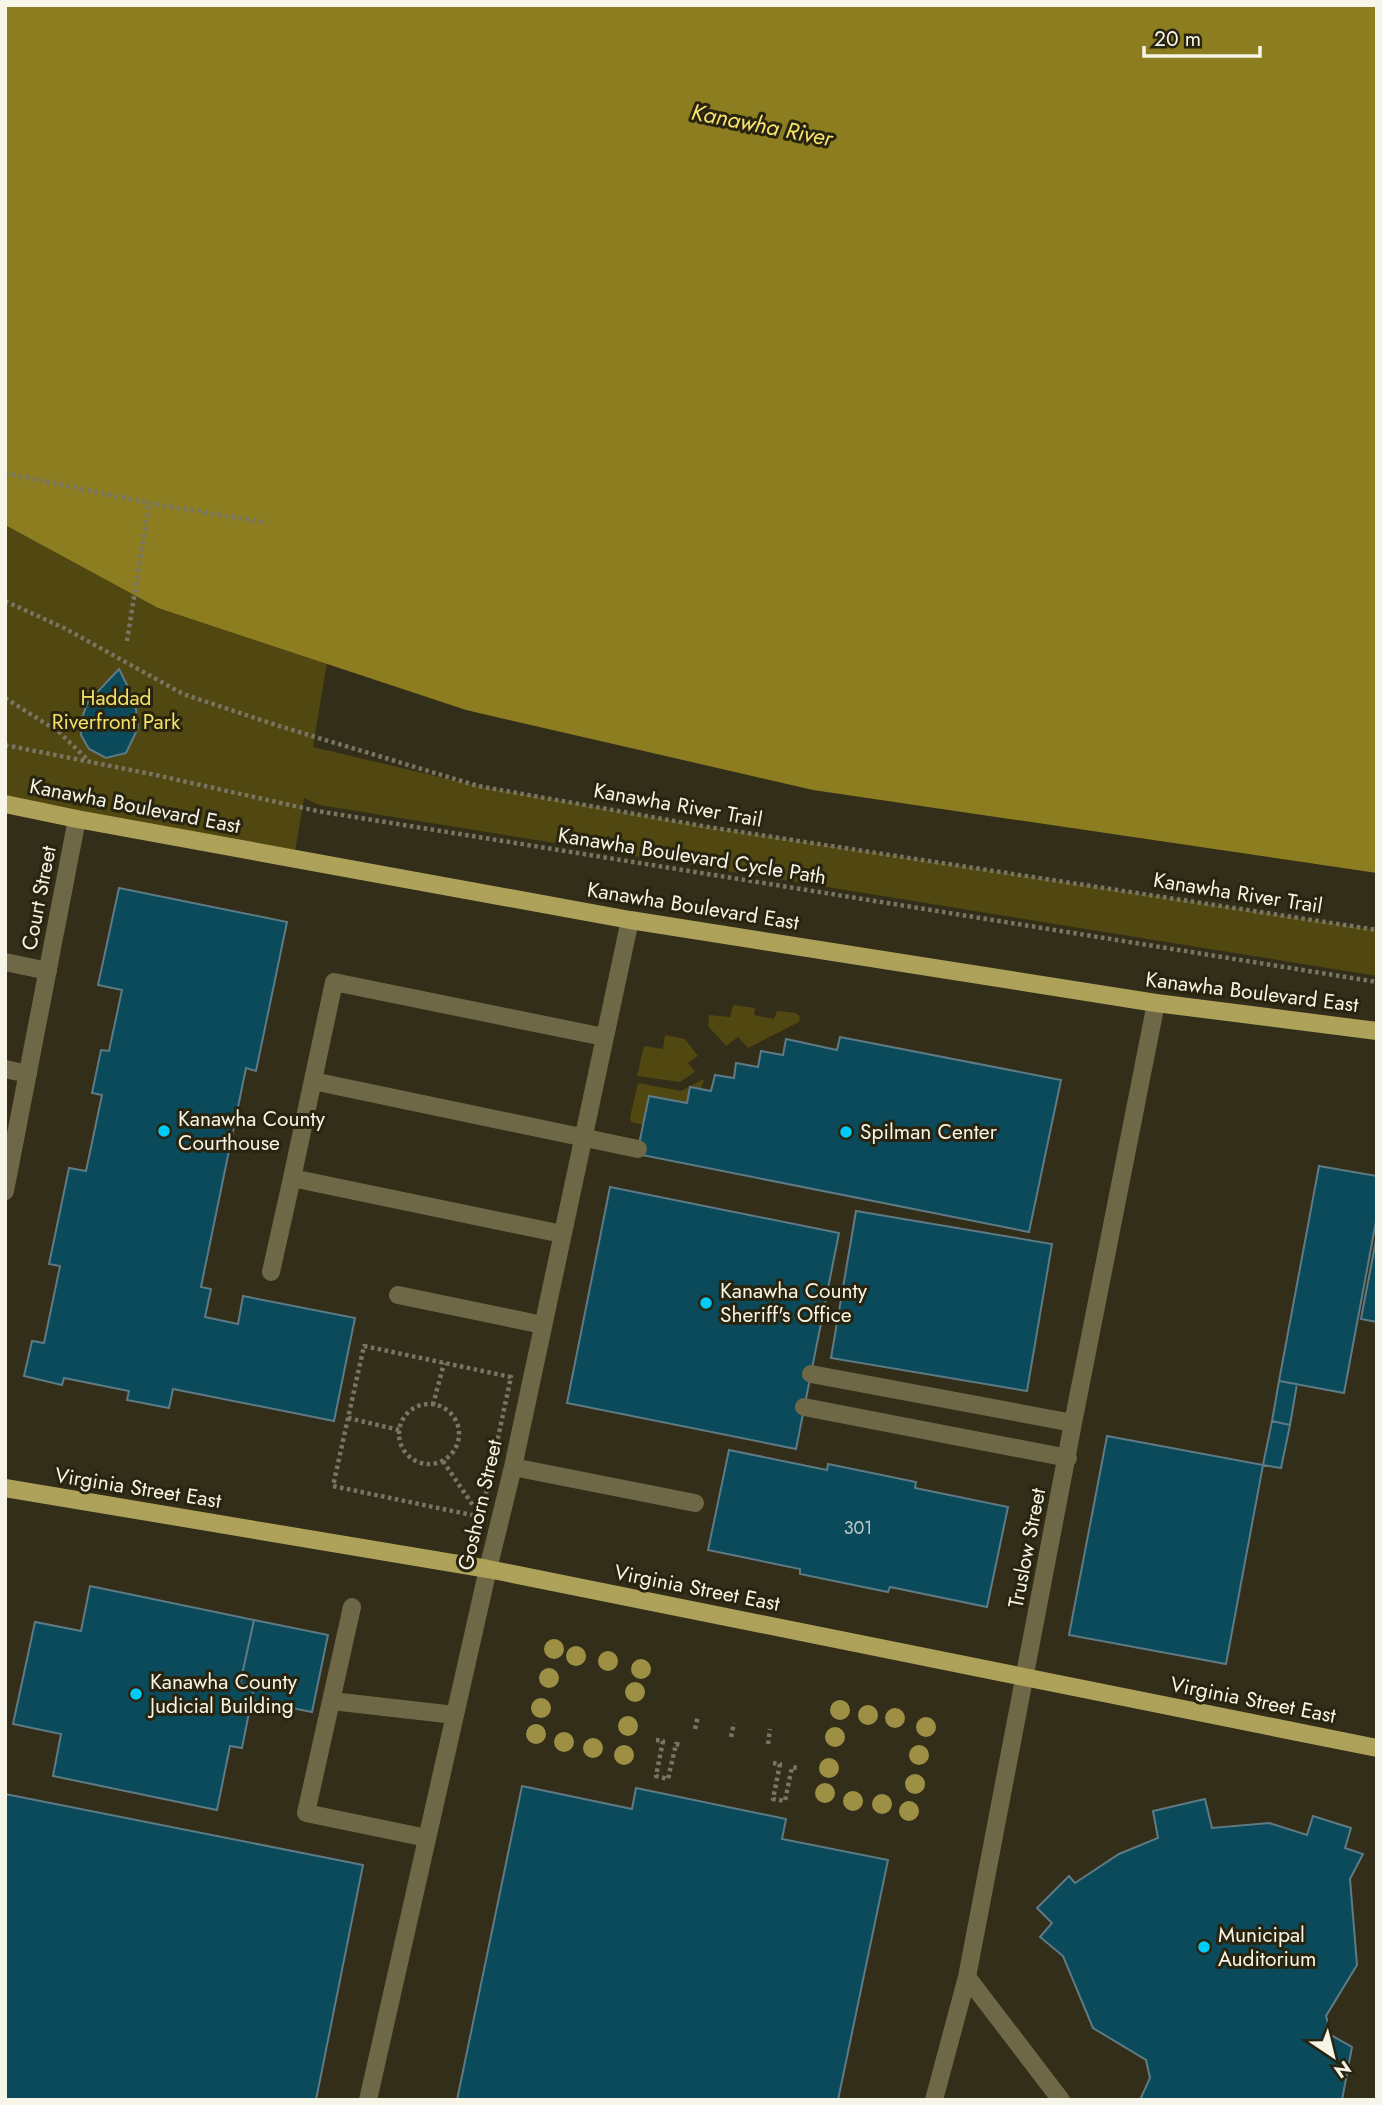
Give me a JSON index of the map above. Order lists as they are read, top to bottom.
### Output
{
  "streets": {
    "main road": ["Kanawha Boulevard East", "Virginia Street East"],
    "street": ["Court Street", "Goshorn Street", "Truslow Street"],
    "path": ["Kanawha River Trail", "Kanawha Boulevard Cycle Path"]
  },
  "crossings": [
    ["Kanawha Boulevard East", "Court Street"],
    ["Kanawha Boulevard East", "Goshorn Street"],
    ["Kanawha Boulevard East", "Truslow Street"],
    ["Virginia Street East", "Goshorn Street"],
    ["Virginia Street East", "Truslow Street"]
  ],
  "water": ["Kanawha River"],
  "parks": ["Haddad Riverfront Park"],
  "places": [
    "Kanawha County Courthouse",
    "Spilman Center",
    "Kanawha County Sheriff's Office",
    "Kanawha County Judicial Building",
    "Municipal Auditorium"
  ],
  "house_numbers": ["301"],
  "scale_bar": "20 m",
  "north": "bottom right"
}
